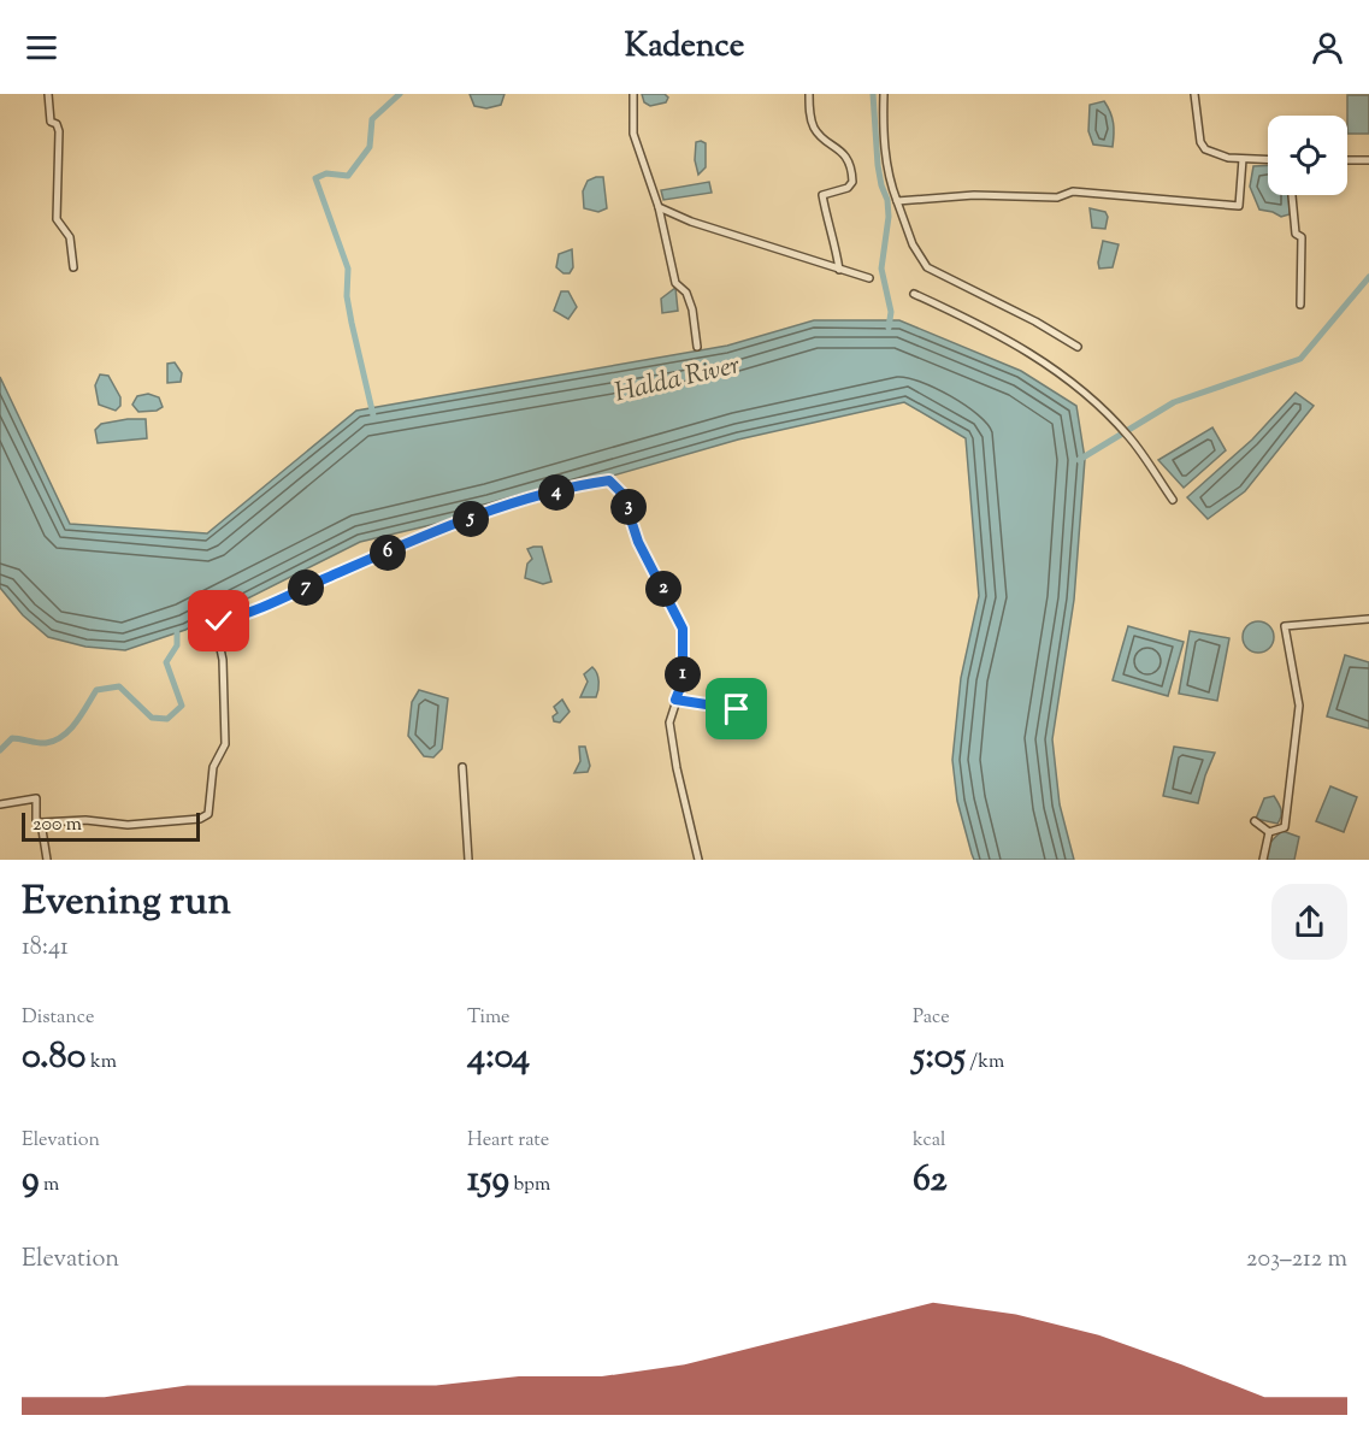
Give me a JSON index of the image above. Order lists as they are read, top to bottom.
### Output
{
  "water": ["Halda River"],
  "scale_bar": "200 m",
  "page": {
    "header": "Kadence",
    "pins": [
      "4",
      "3",
      "5",
      "6",
      "7",
      "2",
      "1"
    ],
    "scale": "200 m",
    "heading": ["Evening run", "18:41"],
    "stats": [
      ["Distance", "0.80 km"],
      ["Time", "4:04"],
      ["Pace", "5:05 /km"],
      ["Elevation", "9 m"],
      ["Heart rate", "159 bpm"],
      ["kcal", "62"]
    ],
    "chart": ["Elevation", "203–212 m"]
  }
}
